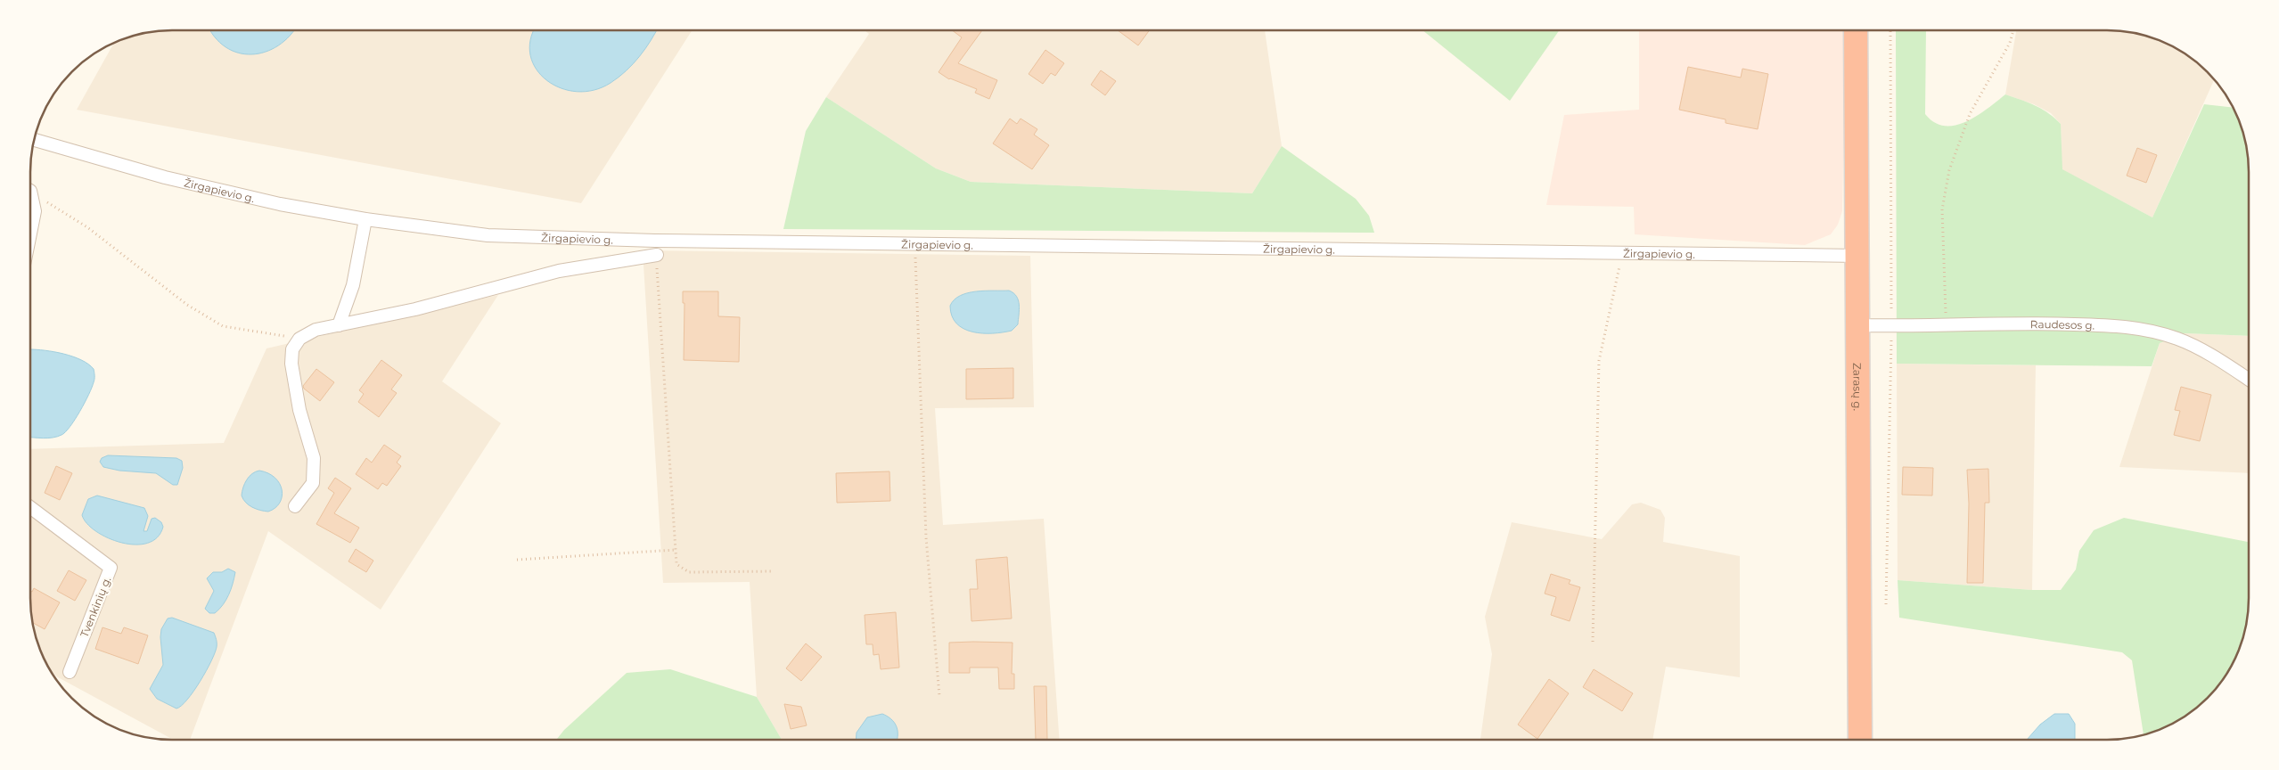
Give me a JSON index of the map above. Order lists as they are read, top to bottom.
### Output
{
  "streets": {
    "highway": ["Zarasų g."],
    "street": ["Žirgapievio g.", "Raudesos g.", "Tvenkinių g."]
  },
  "crossings": [
    ["Žirgapievio g.", "Zarasų g."],
    ["Raudesos g.", "Zarasų g."]
  ]
}
